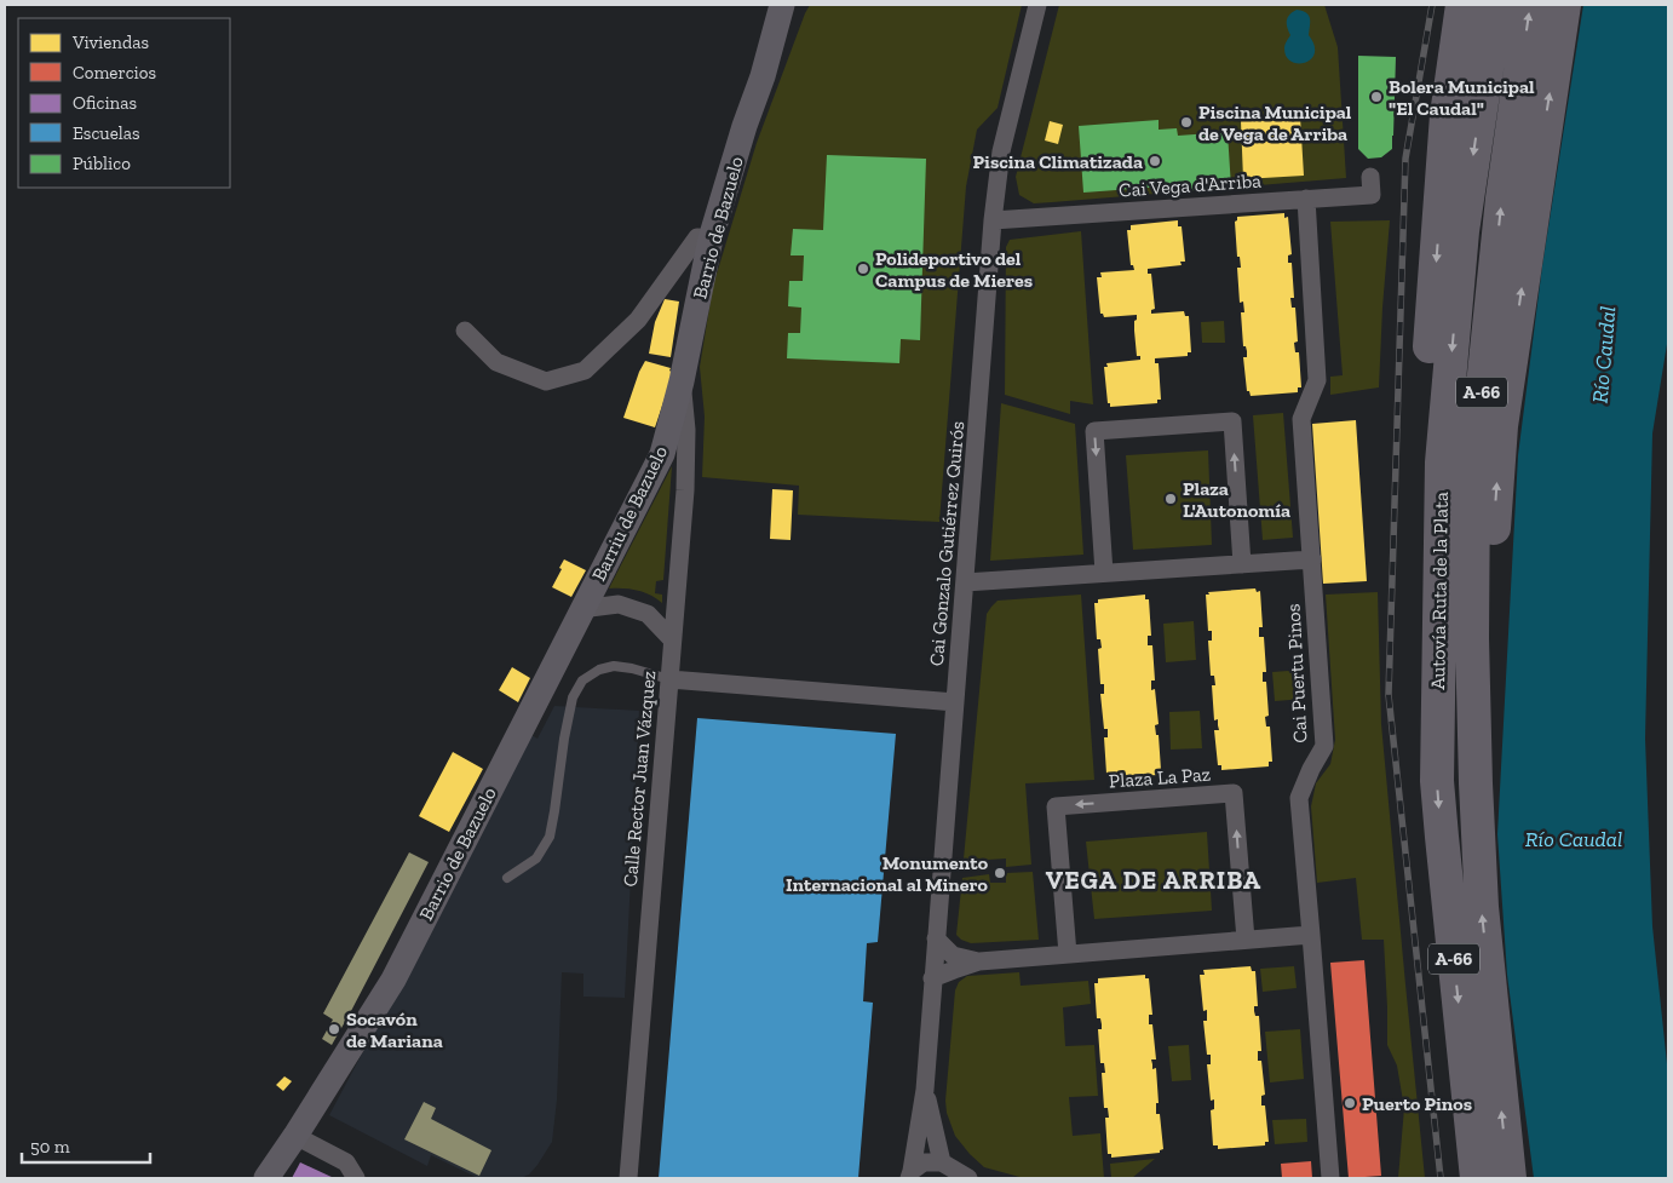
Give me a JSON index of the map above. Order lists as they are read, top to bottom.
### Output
{
  "streets": {
    "highway": ["A-66", "Autovía Ruta de la Plata"],
    "street": [
      "Cai Vega d'Arriba",
      "Barrio de Bazuelo",
      "Barriu de Bazuelo",
      "Cai Gonzalo Gutiérrez Quirós",
      "Cai Puertu Pinos",
      "Plaza La Paz",
      "Calle Rector Juan Vázquez"
    ]
  },
  "crossings": [
    ["Cai Vega d'Arriba", "Cai Gonzalo Gutiérrez Quirós"],
    ["Cai Vega d'Arriba", "Cai Puertu Pinos"],
    ["Barrio de Bazuelo", "Barriu de Bazuelo"],
    ["Barrio de Bazuelo", "Calle Rector Juan Vázquez"],
    ["Barriu de Bazuelo", "Calle Rector Juan Vázquez"]
  ],
  "districts": ["VEGA DE ARRIBA"],
  "water": ["Río Caudal"],
  "places": [
    "Bolera Municipal \"El Caudal\"",
    "Piscina Municipal de Vega de Arriba",
    "Piscina Climatizada",
    "Polideportivo del Campus de Mieres",
    "Plaza L'Autonomía",
    "Monumento Internacional al Minero",
    "Socavón de Mariana",
    "Puerto Pinos"
  ],
  "legend": [
    "Viviendas",
    "Comercios",
    "Oficinas",
    "Escuelas",
    "Público"
  ],
  "scale_bar": "50 m"
}
